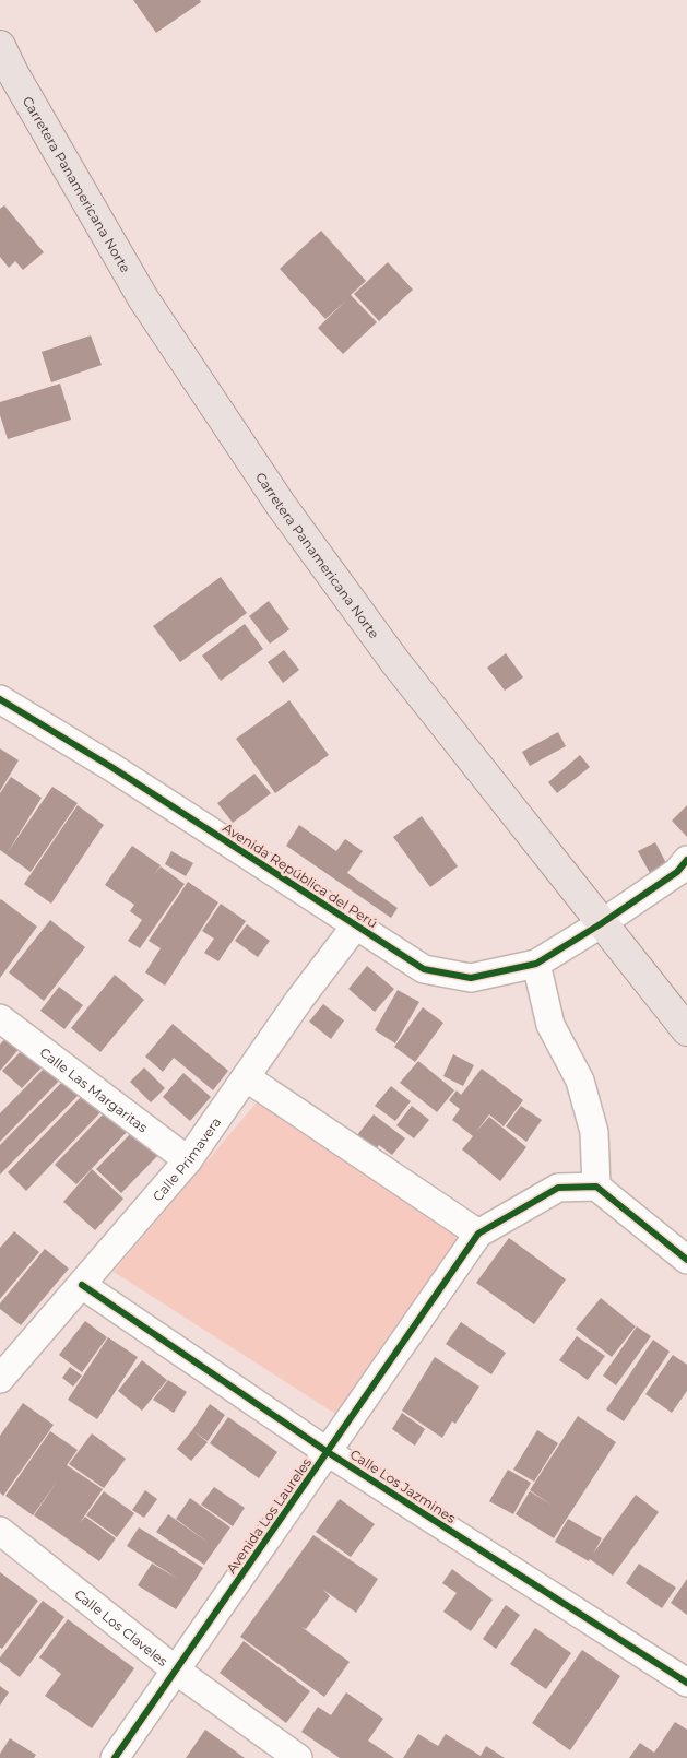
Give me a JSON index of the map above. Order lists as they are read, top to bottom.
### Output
{
  "streets": {
    "main road": ["Carretera Panamericana Norte"],
    "street": [
      "Avenida República del Perú",
      "Calle Las Margaritas",
      "Calle Primavera",
      "Calle Los Jazmines",
      "Avenida Los Laureles",
      "Calle Los Claveles"
    ]
  },
  "crossings": [
    ["Carretera Panamericana Norte", "Avenida República del Perú"],
    ["Avenida República del Perú", "Calle Primavera"],
    ["Calle Las Margaritas", "Calle Primavera"],
    ["Calle Primavera", "Calle Los Jazmines"],
    ["Calle Los Jazmines", "Avenida Los Laureles"],
    ["Avenida Los Laureles", "Calle Los Claveles"]
  ]
}
